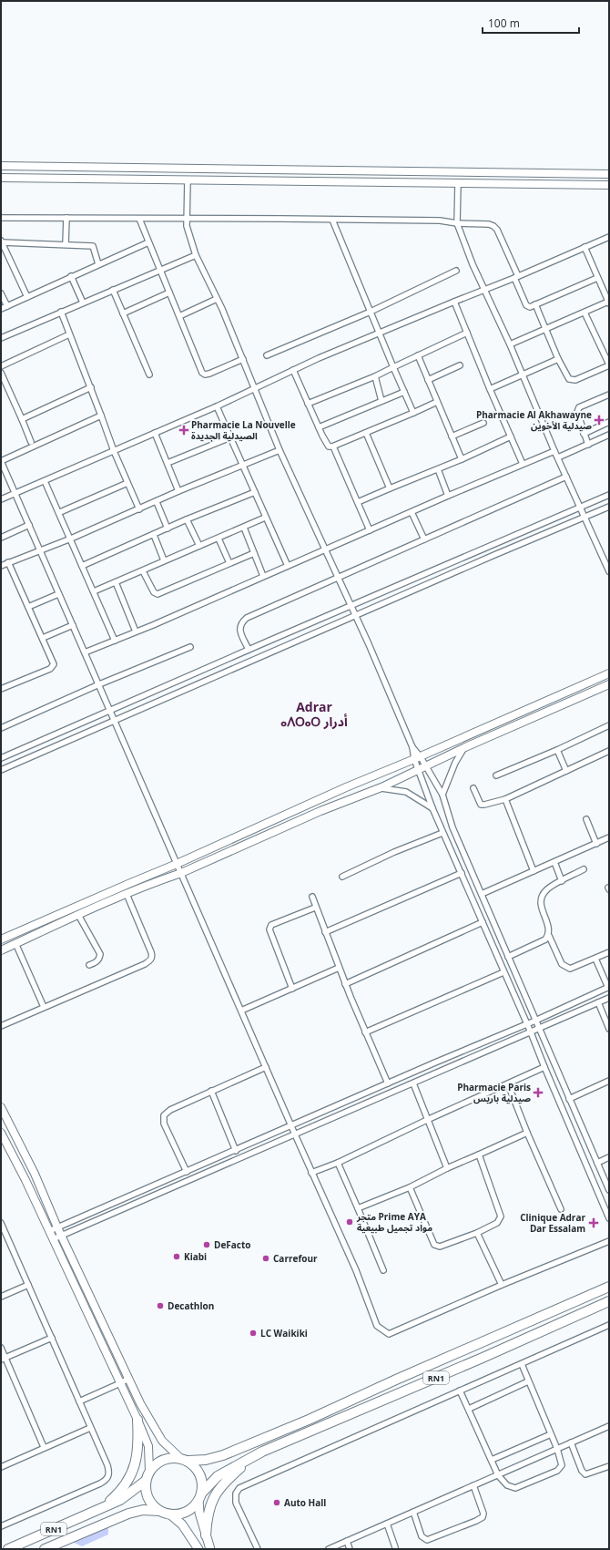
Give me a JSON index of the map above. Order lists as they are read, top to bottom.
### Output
{
  "streets": {
    "highway": ["RN1"]
  },
  "districts": ["Adrar ⴰⴷⵔⴰⵔ أدرار"],
  "places": {
    "health": [
      "Pharmacie Al Akhawayne صيدلية الأخوين",
      "Pharmacie La Nouvelle الصيدلية الجديدة",
      "Pharmacie Paris صيدلية باريس",
      "Clinique Adrar Dar Essalam"
    ],
    "other": [
      "متجر Prime AYA مواد تجميل طبيعية",
      "DeFacto",
      "Kiabi",
      "Carrefour",
      "Decathlon",
      "LC Waikiki",
      "Auto Hall"
    ]
  },
  "scale_bar": "100 m"
}
